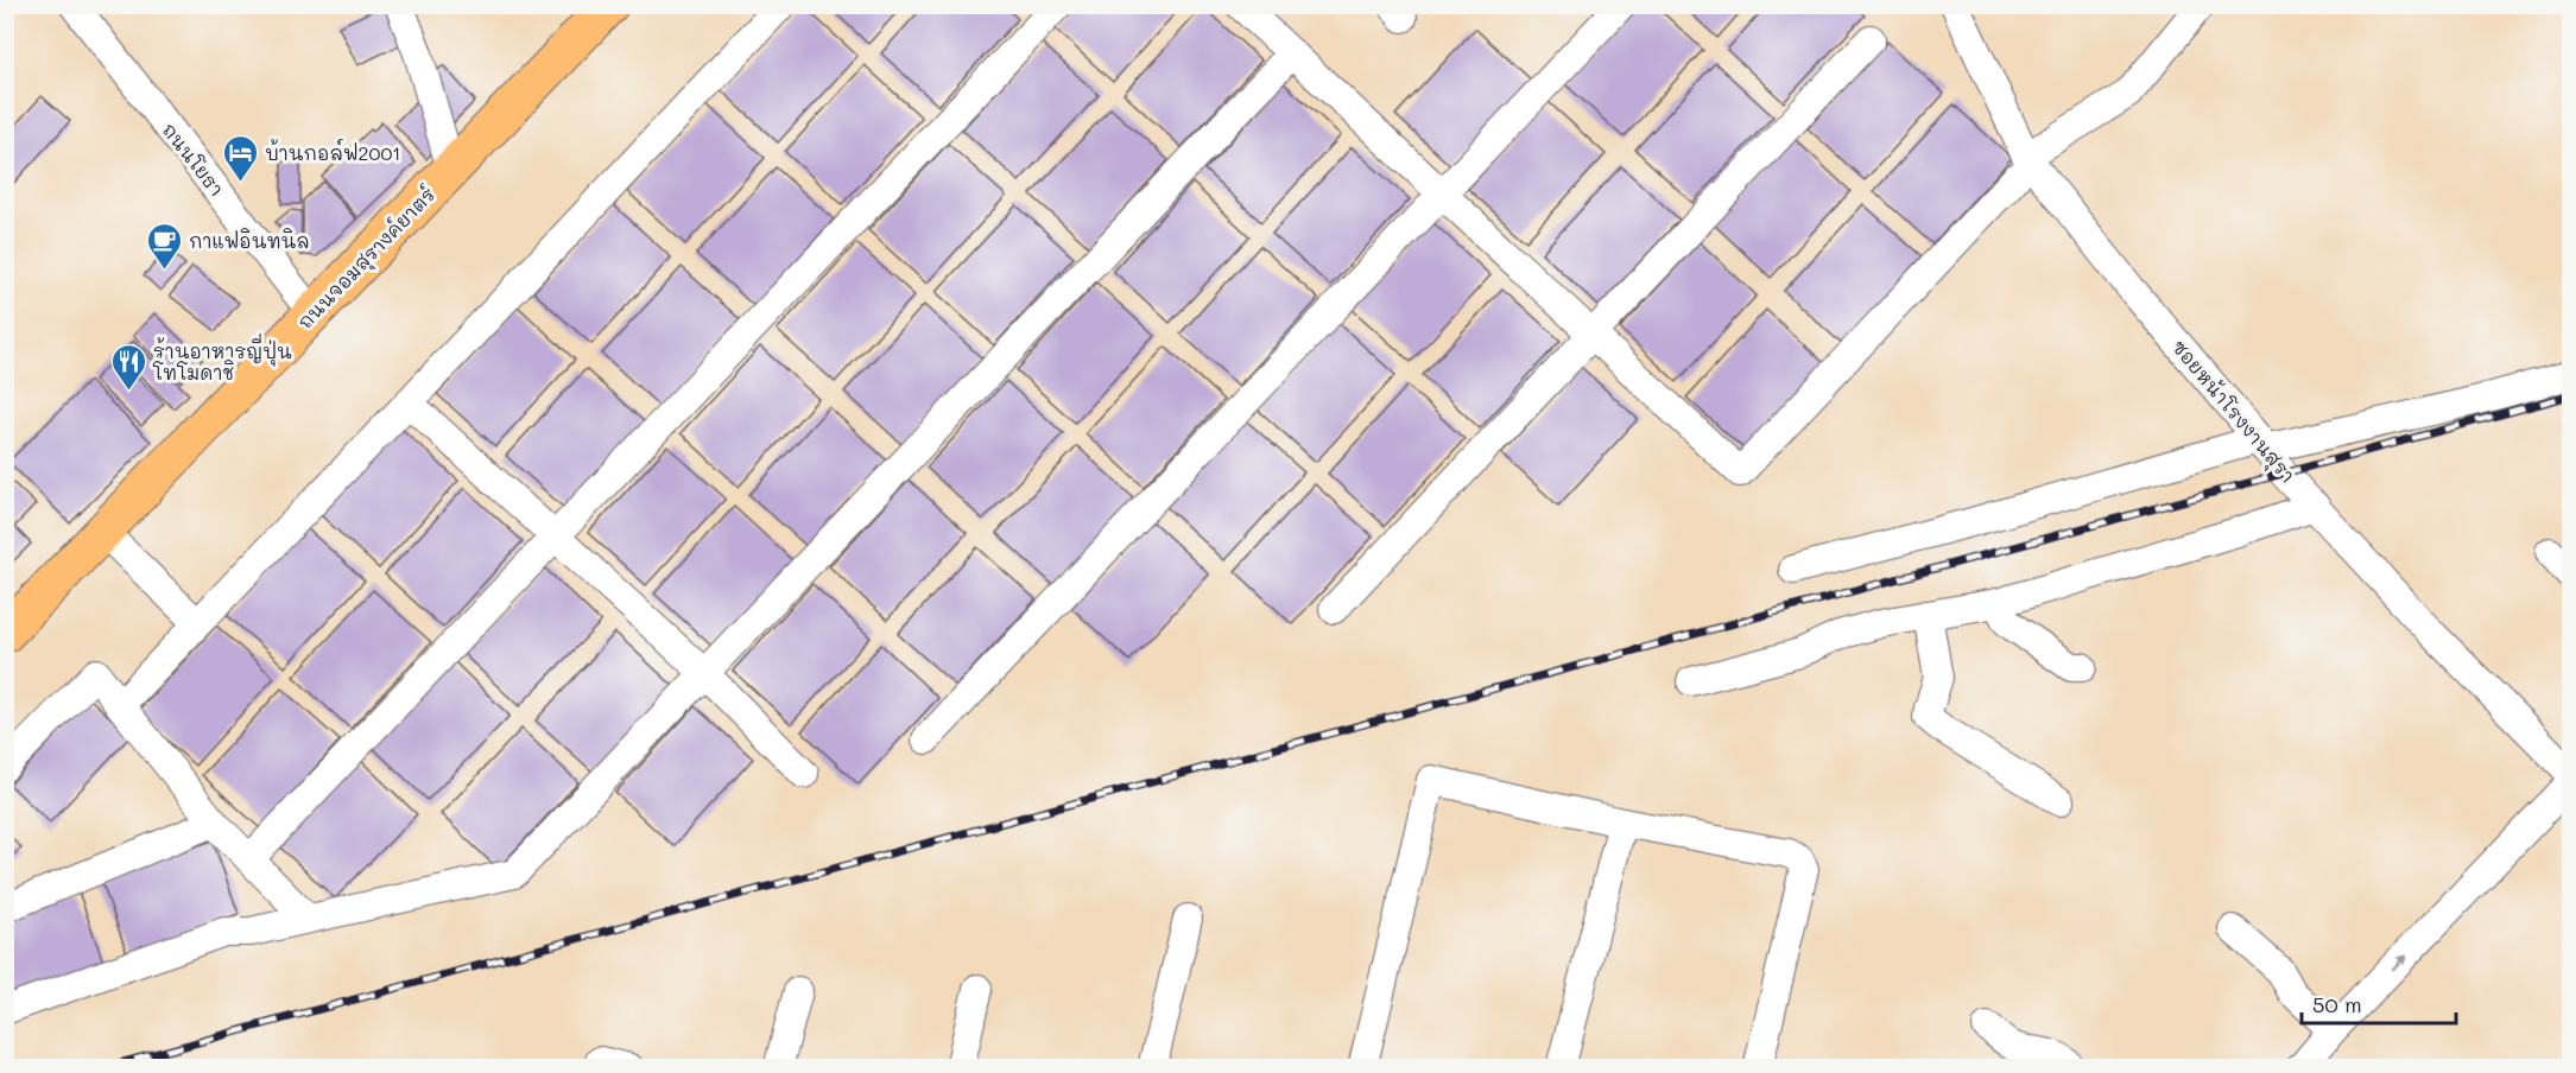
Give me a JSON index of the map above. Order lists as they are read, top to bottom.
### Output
{
  "streets": {
    "main road": ["ถนนจอมสุรางค์ยาตร์"],
    "street": ["ถนนโยธา", "ซอยหน้าโรงงานสุรา"]
  },
  "crossings": [
    ["ถนนโยธา", "ถนนจอมสุรางค์ยาตร์"]
  ],
  "places": {
    "hotel": ["บ้านกอล์ฟ2001"],
    "cafe": ["กาแฟอินทนิล"],
    "restaurant": ["ร้านอาหารญี่ปุ่น โทโมดาชิ"]
  },
  "scale_bar": "50 m"
}
